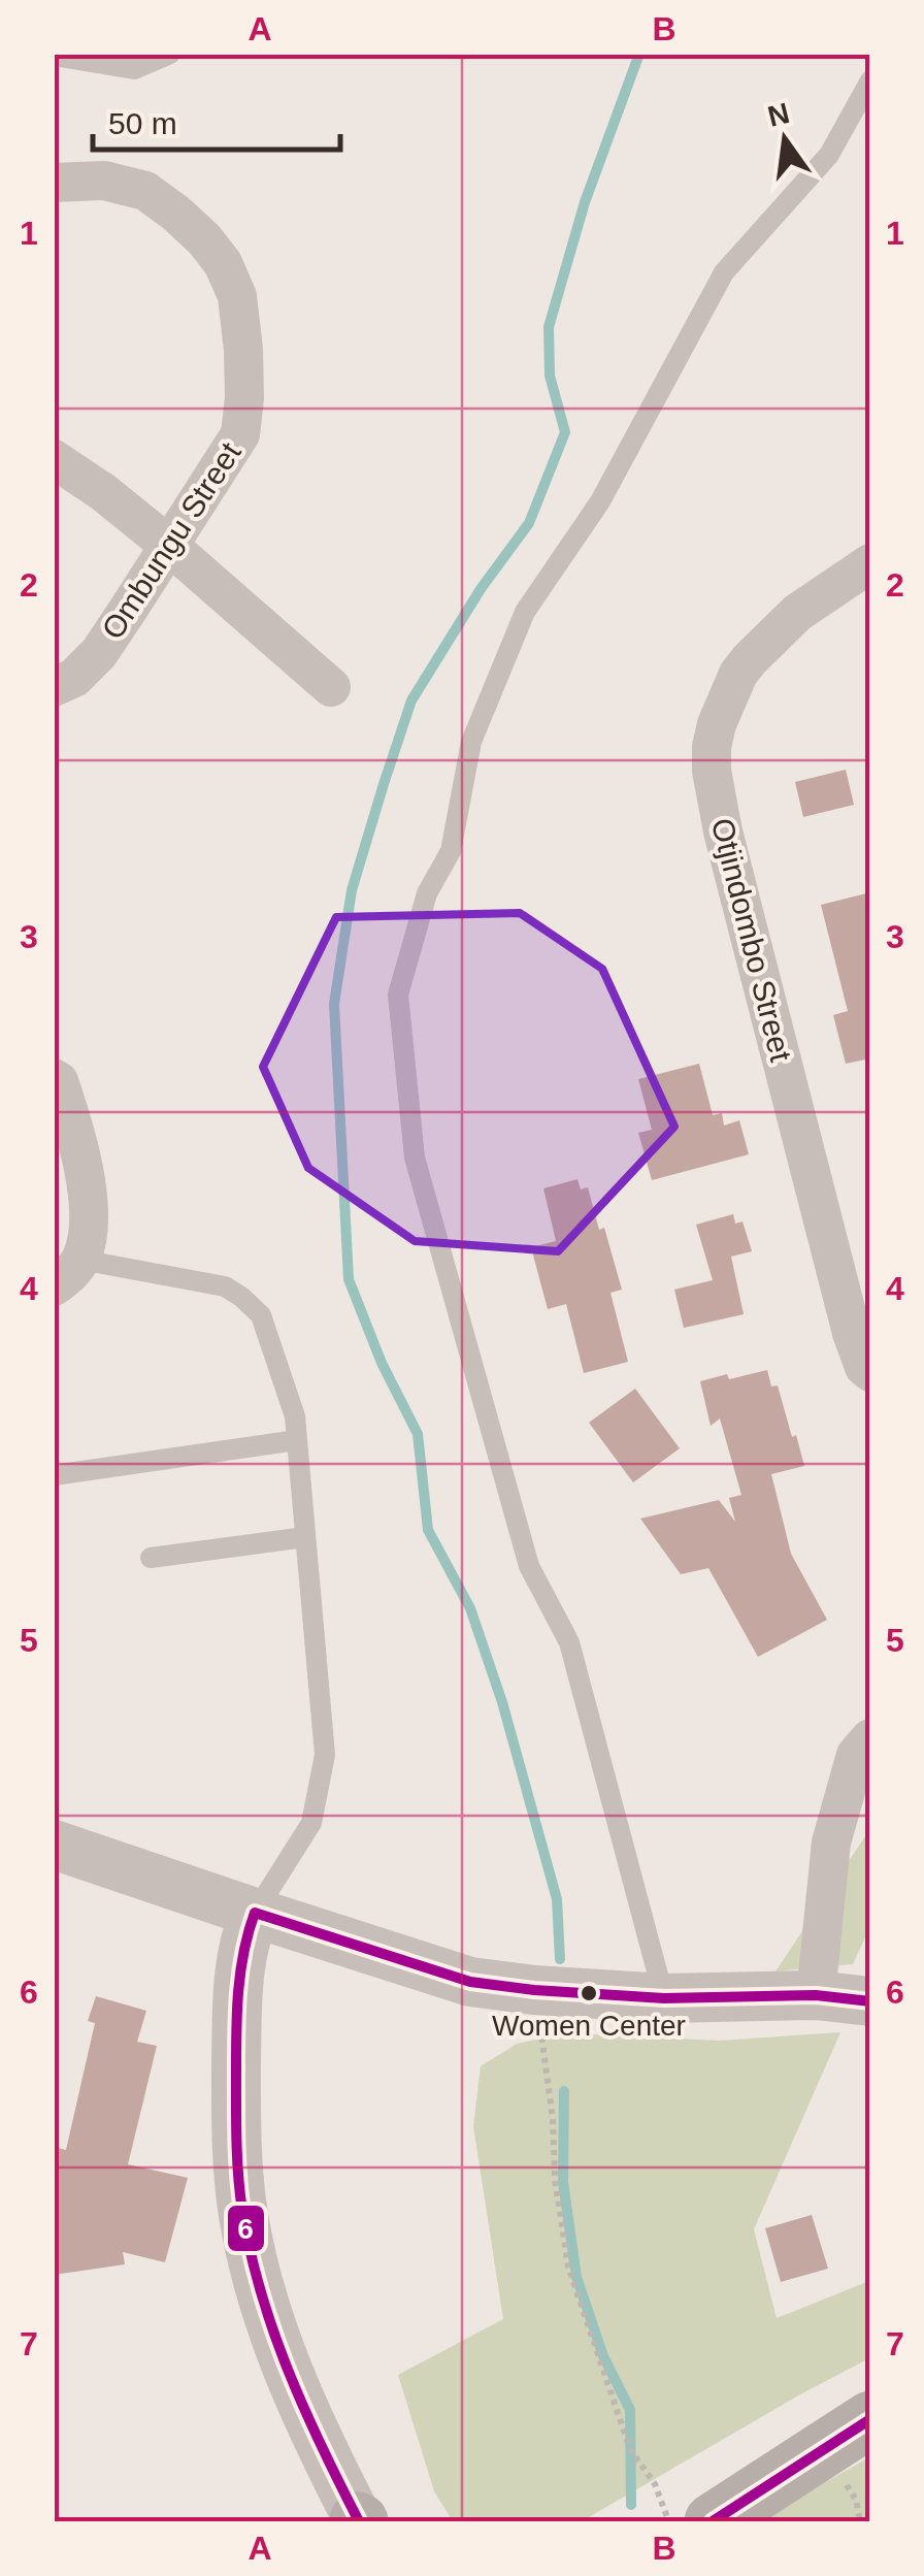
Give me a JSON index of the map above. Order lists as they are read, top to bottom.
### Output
{
  "streets": {
    "street": ["Ombungu Street", "Otjindombo Street"]
  },
  "places": ["Women Center"],
  "lines": ["transit line 6"],
  "scale_bar": "50 m",
  "north": "top",
  "grid": {
    "columns": ["A", "B"],
    "rows": [
      "1",
      "2",
      "3",
      "4",
      "5",
      "6",
      "7"
    ]
  }
}
